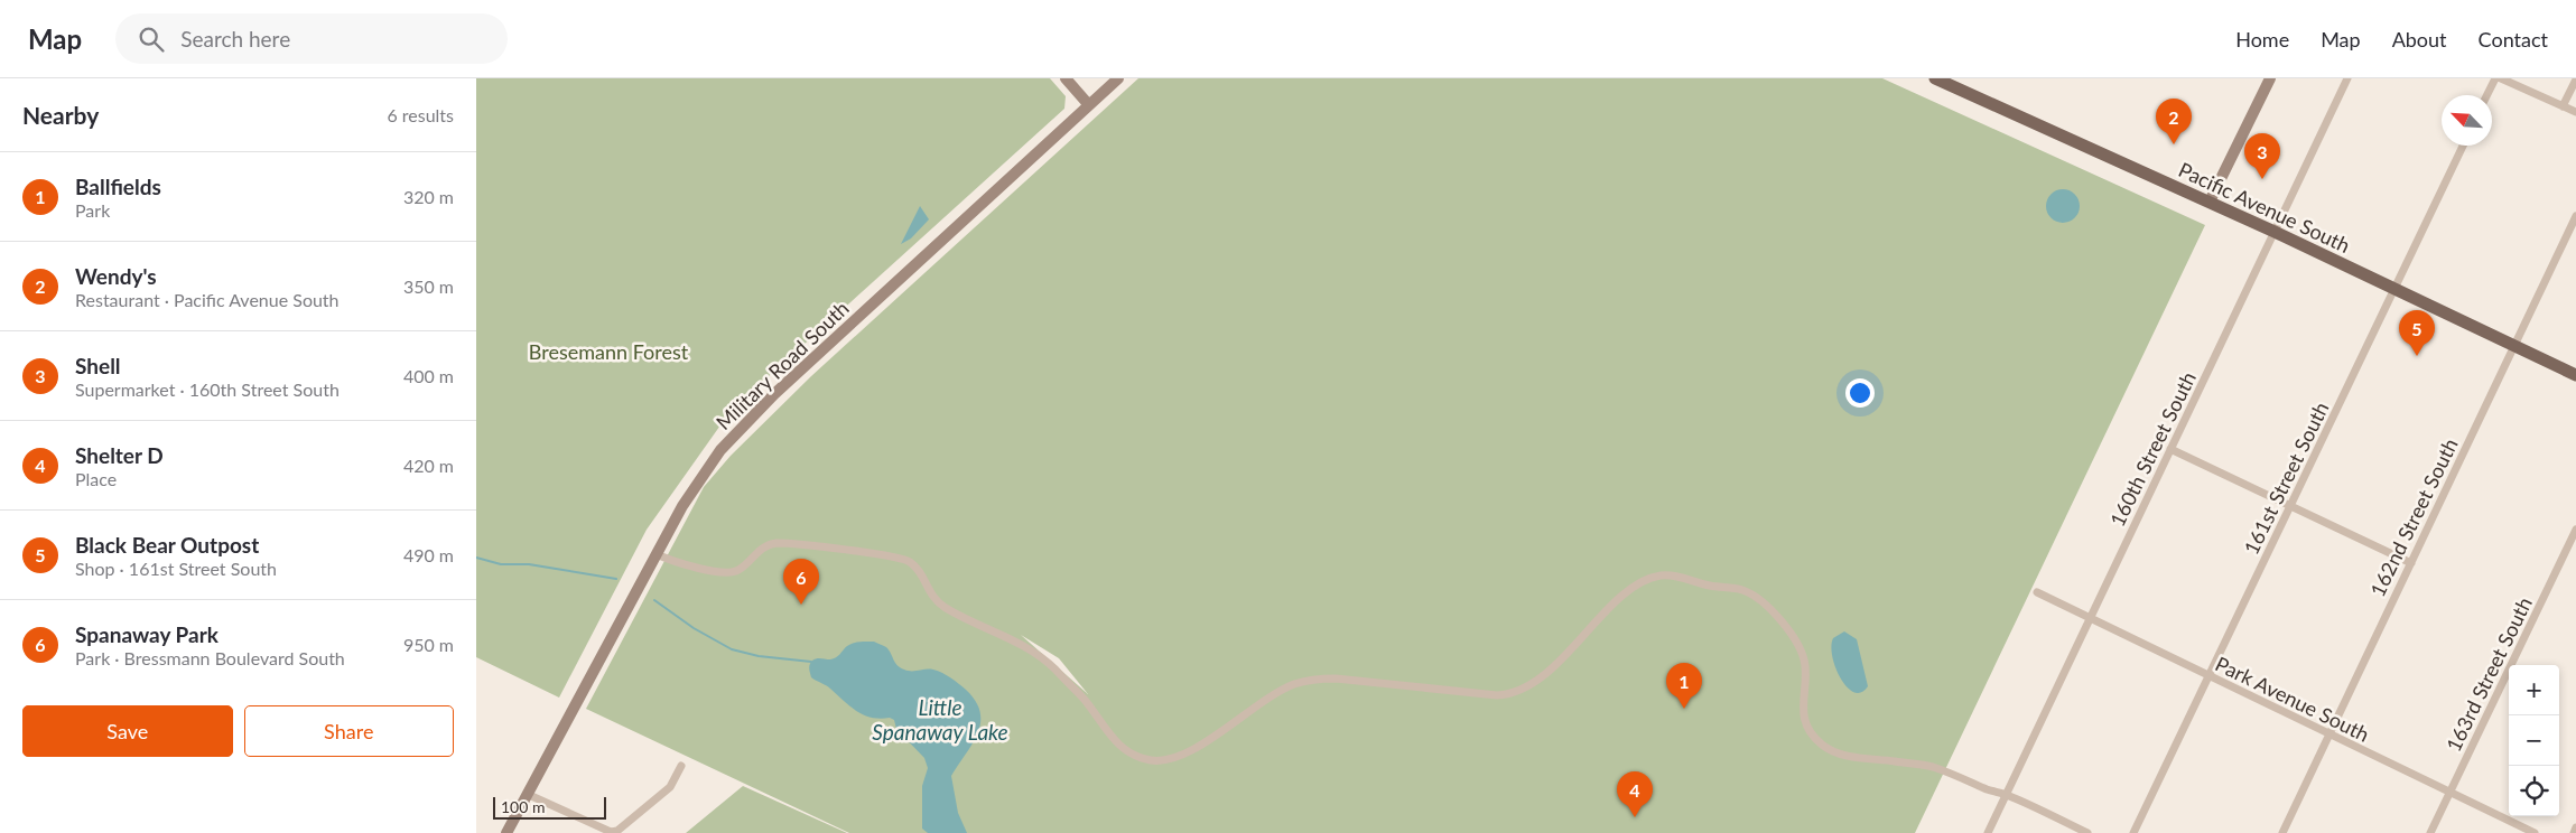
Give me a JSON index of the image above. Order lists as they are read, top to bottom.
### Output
{
  "streets": {
    "main road": ["Pacific Avenue South", "Military Road South"],
    "street": [
      "160th Street South",
      "161st Street South",
      "162nd Street South",
      "163rd Street South",
      "Park Avenue South"
    ]
  },
  "crossings": [
    ["Pacific Avenue South", "160th Street South"],
    ["Pacific Avenue South", "161st Street South"],
    ["Pacific Avenue South", "162nd Street South"],
    ["160th Street South", "Park Avenue South"],
    ["161st Street South", "Park Avenue South"],
    ["162nd Street South", "Park Avenue South"],
    ["163rd Street South", "Park Avenue South"]
  ],
  "water": ["Little Spanaway Lake"],
  "parks": ["Bresemann Forest"],
  "scale_bar": "100 m",
  "north": "top left",
  "page": {
    "header": "Map",
    "search": "Search here",
    "nav": [
      "Home",
      "Map",
      "About",
      "Contact"
    ],
    "heading": ["Nearby", "6 results"],
    "pins": [
      "2",
      "3",
      "5",
      "6",
      "1",
      "4"
    ],
    "list": [
      {
        "mark": "1",
        "name": "Ballfields",
        "note": "Park",
        "value": "320 m"
      },
      {
        "mark": "2",
        "name": "Wendy's",
        "note": "Restaurant · Pacific Avenue South",
        "value": "350 m"
      },
      {
        "mark": "3",
        "name": "Shell",
        "note": "Supermarket · 160th Street South",
        "value": "400 m"
      },
      {
        "mark": "4",
        "name": "Shelter D",
        "note": "Place",
        "value": "420 m"
      },
      {
        "mark": "5",
        "name": "Black Bear Outpost",
        "note": "Shop · 161st Street South",
        "value": "490 m"
      },
      {
        "mark": "6",
        "name": "Spanaway Park",
        "note": "Park · Bressmann Boulevard South",
        "value": "950 m"
      }
    ],
    "map_buttons": ["+", "−"],
    "buttons": ["Save", "Share"],
    "scale": "100 m"
  }
}
